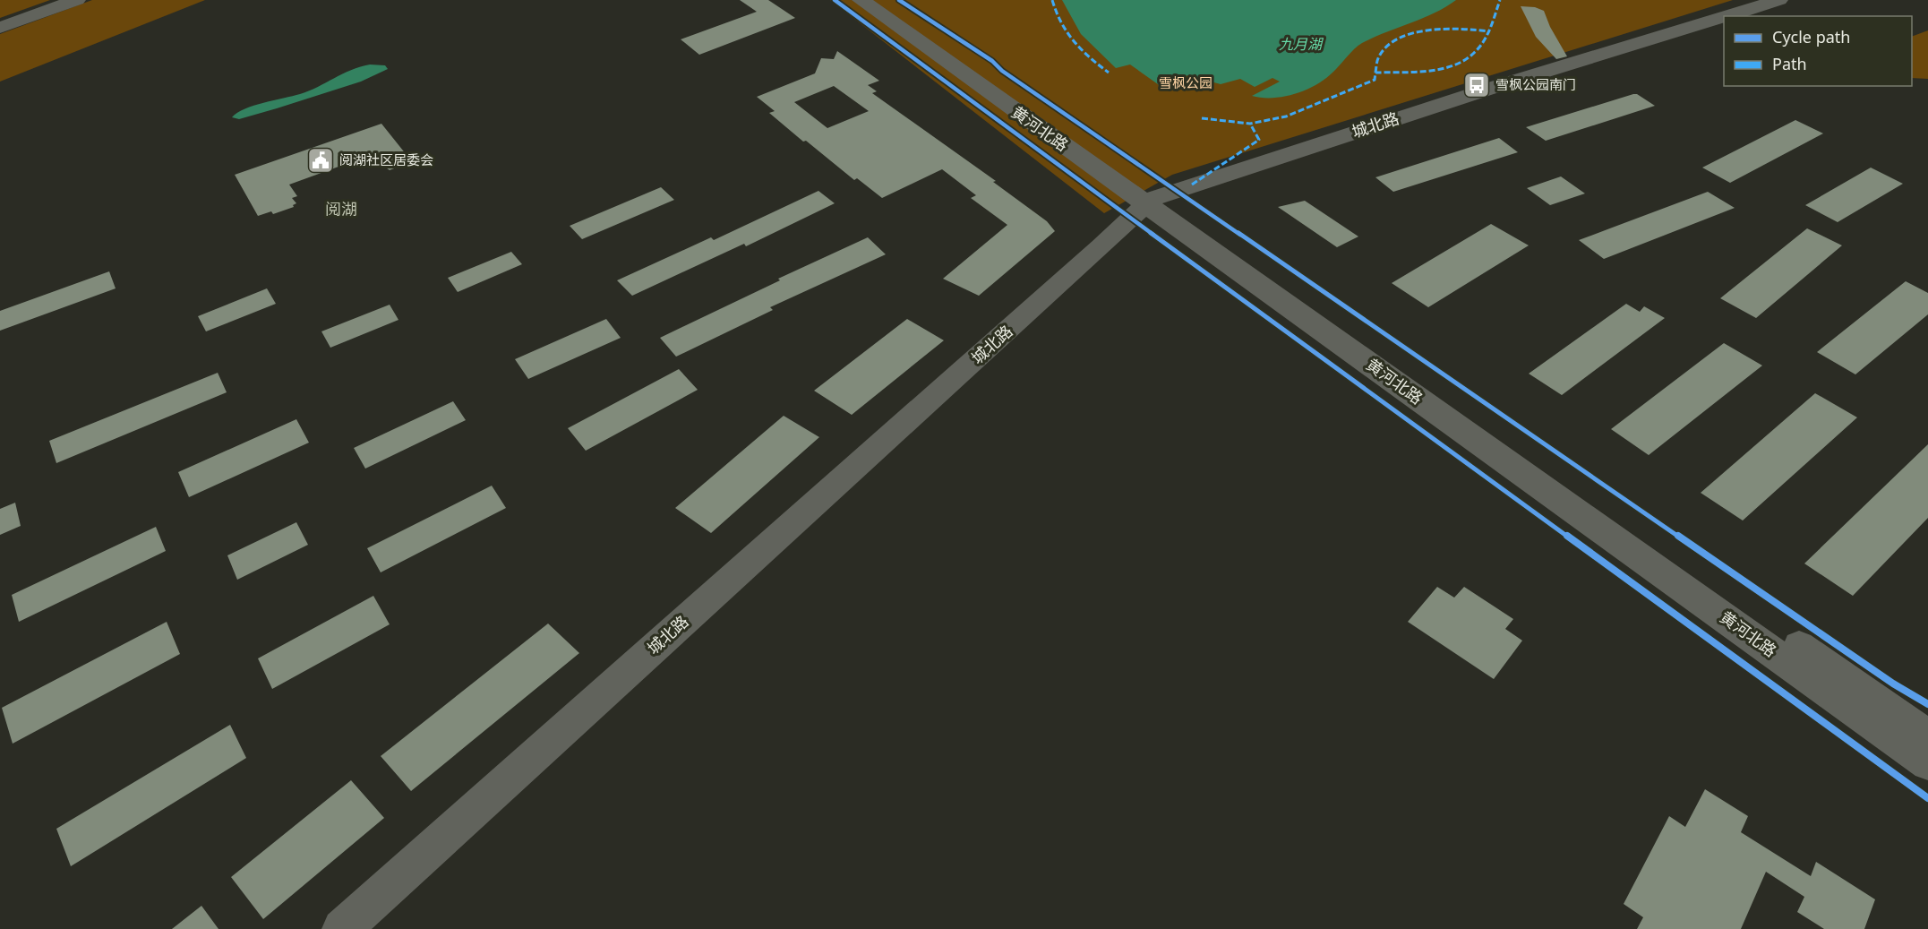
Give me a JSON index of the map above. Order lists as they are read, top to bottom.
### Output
{
  "streets": {
    "main road": ["城北路", "黄河北路"]
  },
  "crossings": [
    ["城北路", "黄河北路"]
  ],
  "districts": ["阅湖"],
  "water": ["九月湖"],
  "parks": ["雪枫公园"],
  "places": {
    "bus stop": ["雪枫公园南门"],
    "public building": ["阅湖社区居委会"]
  },
  "legend": ["Cycle path", "Path"]
}
